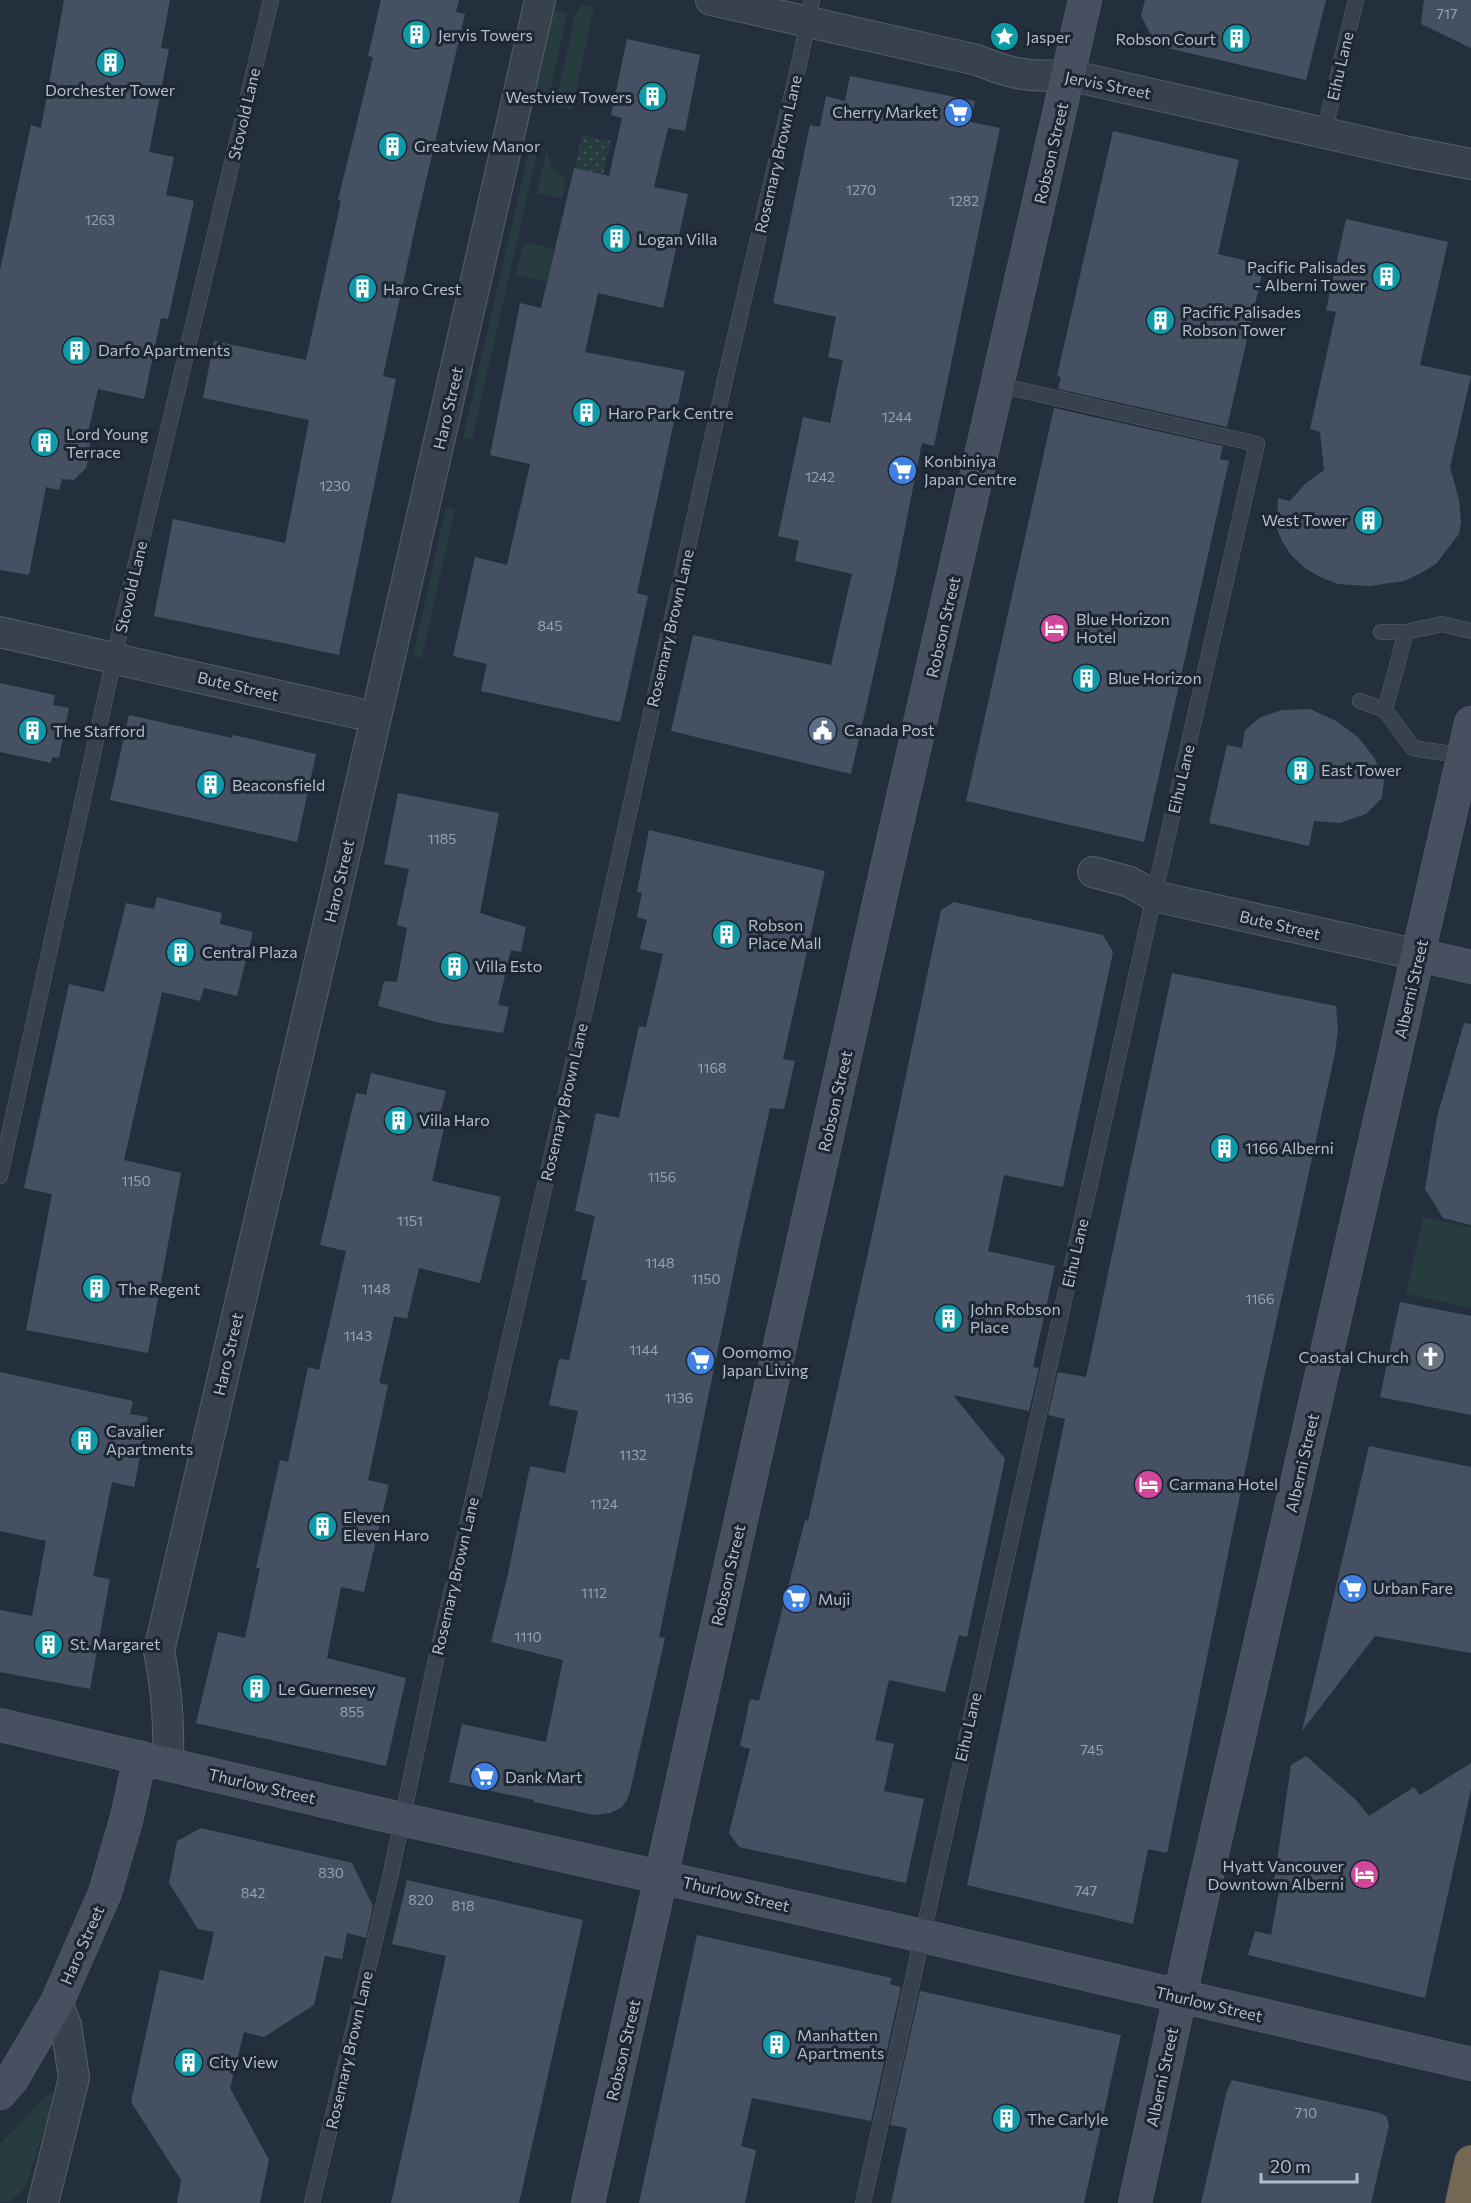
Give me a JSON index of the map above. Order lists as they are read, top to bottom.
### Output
{
  "streets": {
    "main road": [
      "Robson Street",
      "Haro Street",
      "Bute Street",
      "Alberni Street",
      "Thurlow Street"
    ],
    "street": ["Jervis Street"],
    "lane": ["Eihu Lane", "Stovold Lane", "Rosemary Brown Lane"]
  },
  "crossings": [
    ["Eihu Lane", "Jervis Street"],
    ["Eihu Lane", "Robson Street"],
    ["Eihu Lane", "Bute Street"],
    ["Eihu Lane", "Thurlow Street"],
    ["Jervis Street", "Robson Street"],
    ["Jervis Street", "Rosemary Brown Lane"],
    ["Stovold Lane", "Bute Street"],
    ["Robson Street", "Thurlow Street"],
    ["Rosemary Brown Lane", "Thurlow Street"],
    ["Haro Street", "Thurlow Street"],
    ["Bute Street", "Alberni Street"],
    ["Alberni Street", "Thurlow Street"]
  ],
  "places": {
    "building": [
      "Jervis Towers",
      "Robson Court",
      "Dorchester Tower",
      "Westview Towers",
      "Greatview Manor",
      "Logan Villa",
      "Pacific Palisades - Alberni Tower",
      "Haro Crest",
      "Pacific Palisades Robson Tower",
      "Darfo Apartments",
      "Haro Park Centre",
      "Lord Young Terrace",
      "West Tower",
      "Blue Horizon",
      "The Stafford",
      "East Tower",
      "Beaconsfield",
      "Robson Place Mall",
      "Central Plaza",
      "Villa Esto",
      "Villa Haro",
      "1166 Alberni",
      "The Regent",
      "John Robson Place",
      "Cavalier Apartments",
      "Eleven Eleven Haro",
      "St. Margaret",
      "Le Guernesey",
      "Manhatten Apartments",
      "City View",
      "The Carlyle"
    ],
    "place": ["Jasper"],
    "supermarket": [
      "Cherry Market",
      "Konbiniya Japan Centre",
      "Oomomo Japan Living",
      "Urban Fare",
      "Muji",
      "Dank Mart"
    ],
    "hotel": ["Blue Horizon Hotel", "Carmana Hotel", "Hyatt Vancouver Downtown Alberni"],
    "public building": ["Canada Post"],
    "church": ["Coastal Church"]
  },
  "house_numbers": [
    "717",
    "1270",
    "1282",
    "1263",
    "1244",
    "1242",
    "1230",
    "845",
    "1185",
    "1168",
    "1156",
    "1150",
    "1151",
    "1148",
    "1150",
    "1148",
    "1166",
    "1143",
    "1144",
    "1136",
    "1132",
    "1124",
    "1112",
    "1110",
    "855",
    "745",
    "830",
    "747",
    "842",
    "820",
    "818",
    "710"
  ],
  "scale_bar": "20 m"
}
